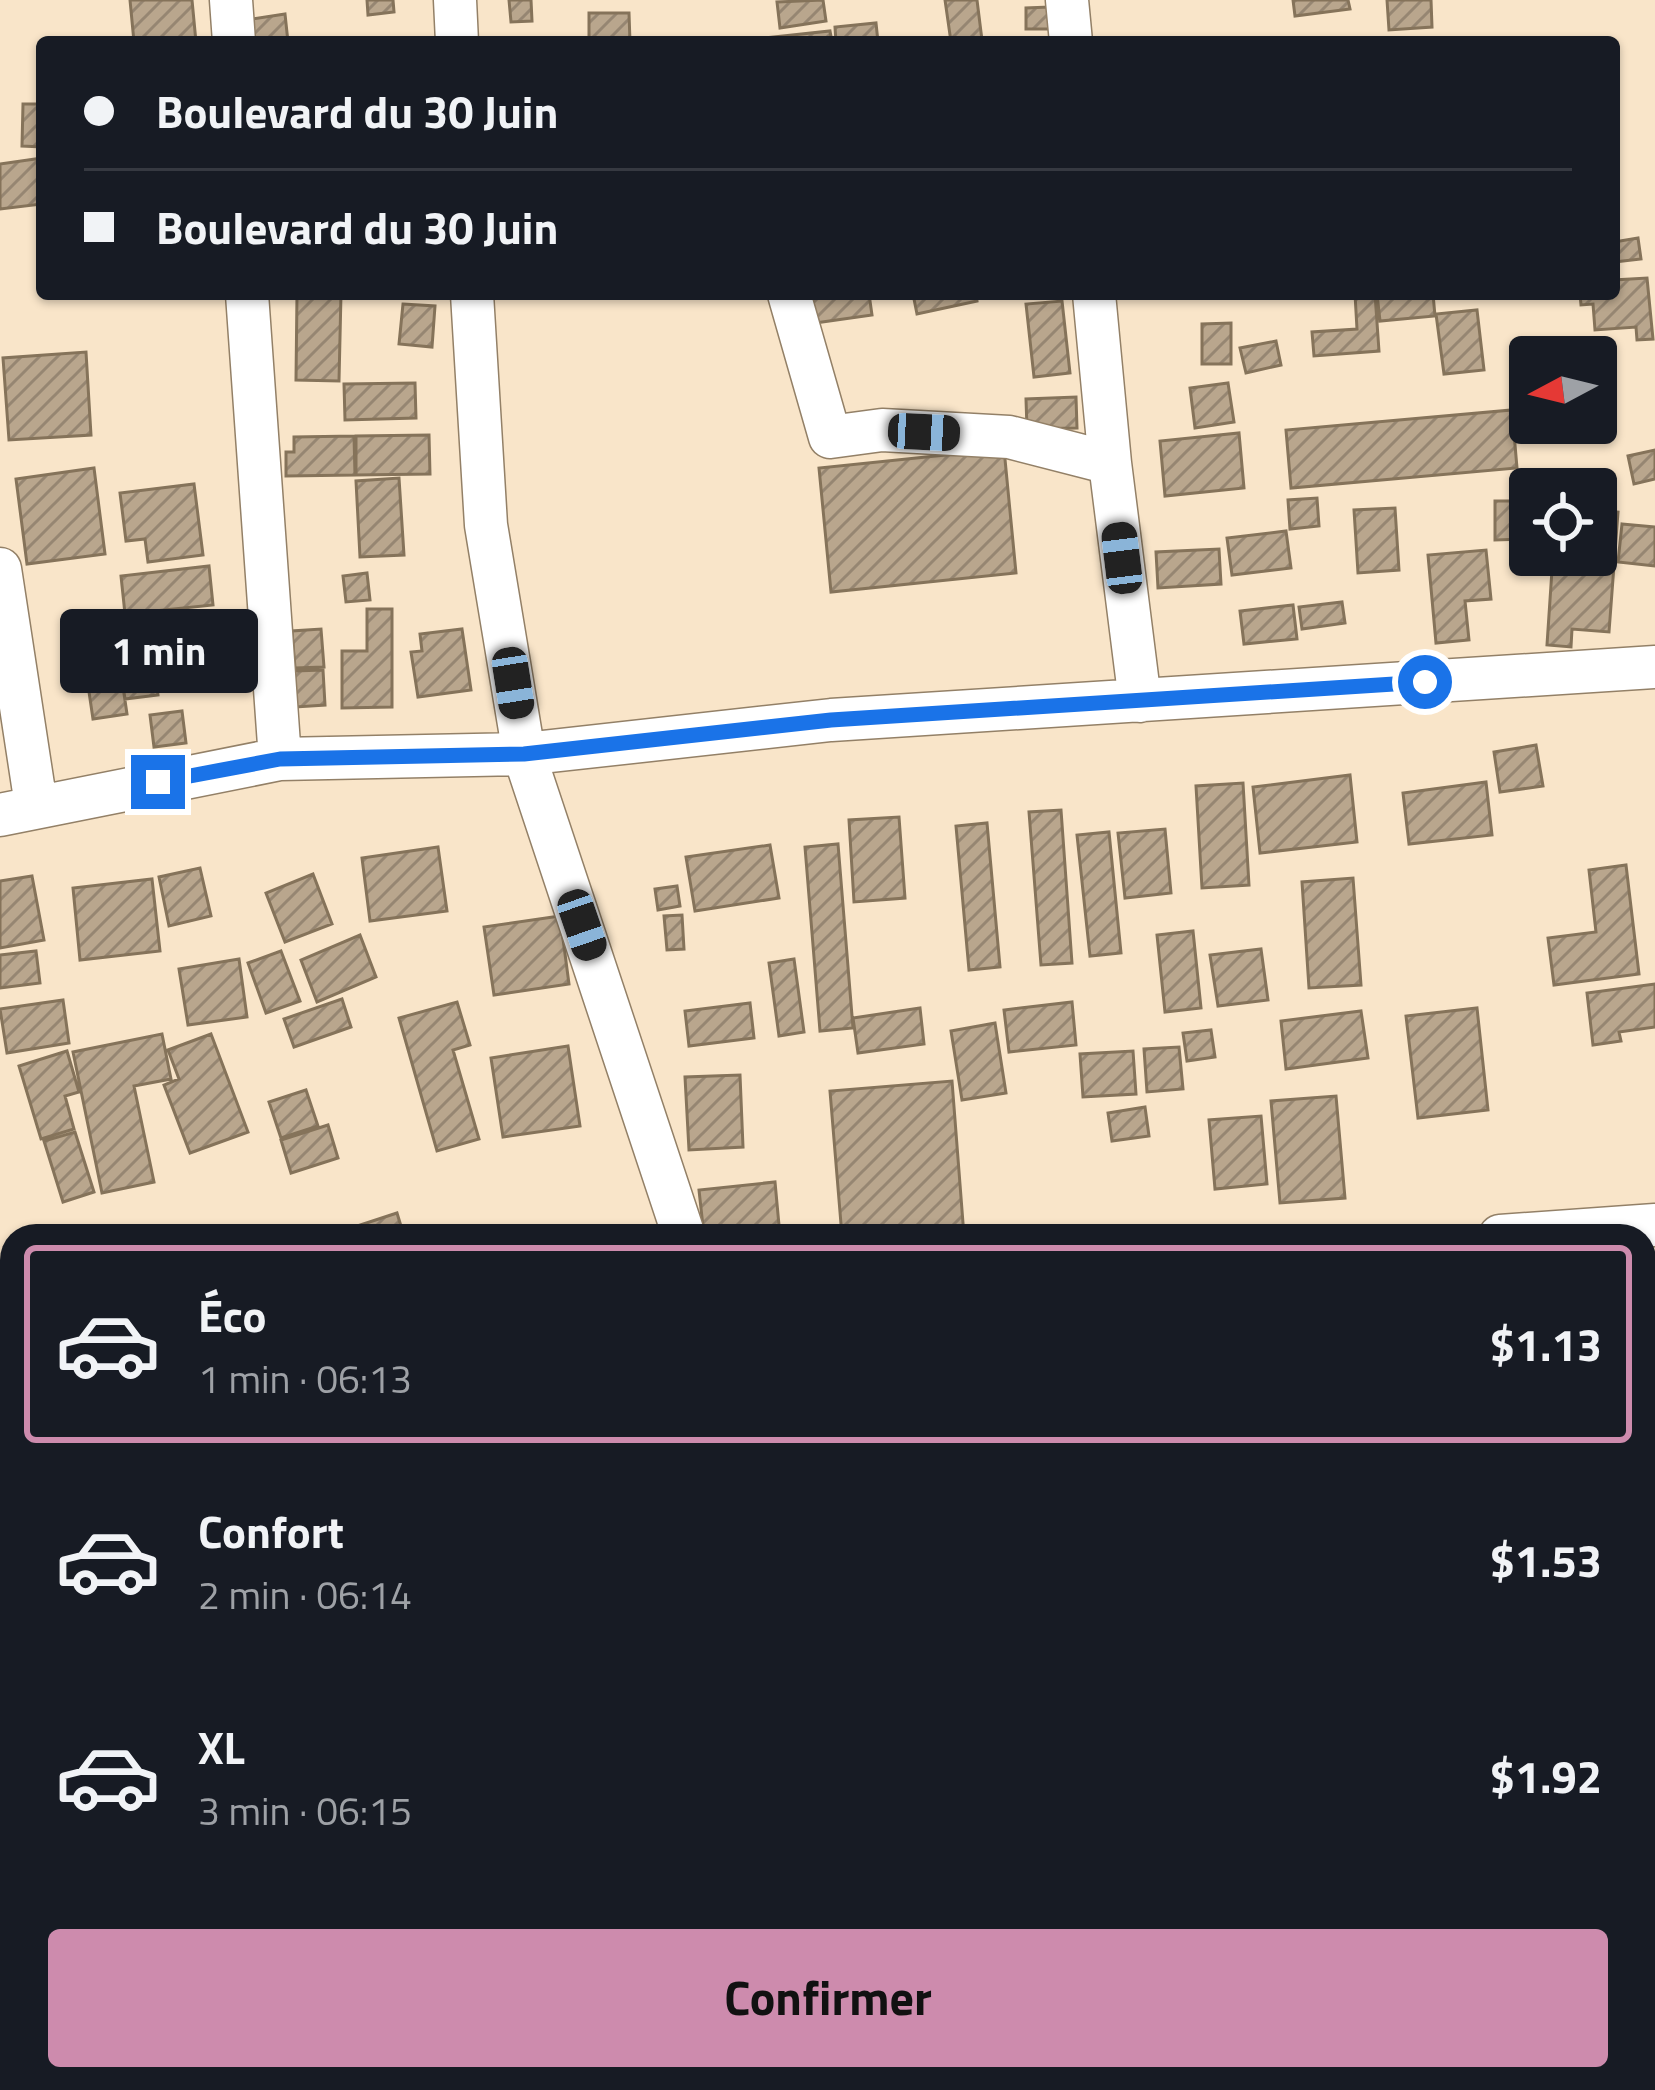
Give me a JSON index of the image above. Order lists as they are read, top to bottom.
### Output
{
  "north": "left",
  "page": {
    "banner": ["Boulevard du 30 Juin", "Boulevard du 30 Juin"],
    "bubble": "1 min",
    "list": [
      {
        "name": "Éco",
        "note": "1 min · 06:13",
        "value": "$1.13"
      },
      {
        "name": "Confort",
        "note": "2 min · 06:14",
        "value": "$1.53"
      },
      {
        "name": "XL",
        "note": "3 min · 06:15",
        "value": "$1.92"
      }
    ],
    "buttons": "Confirmer"
  }
}
